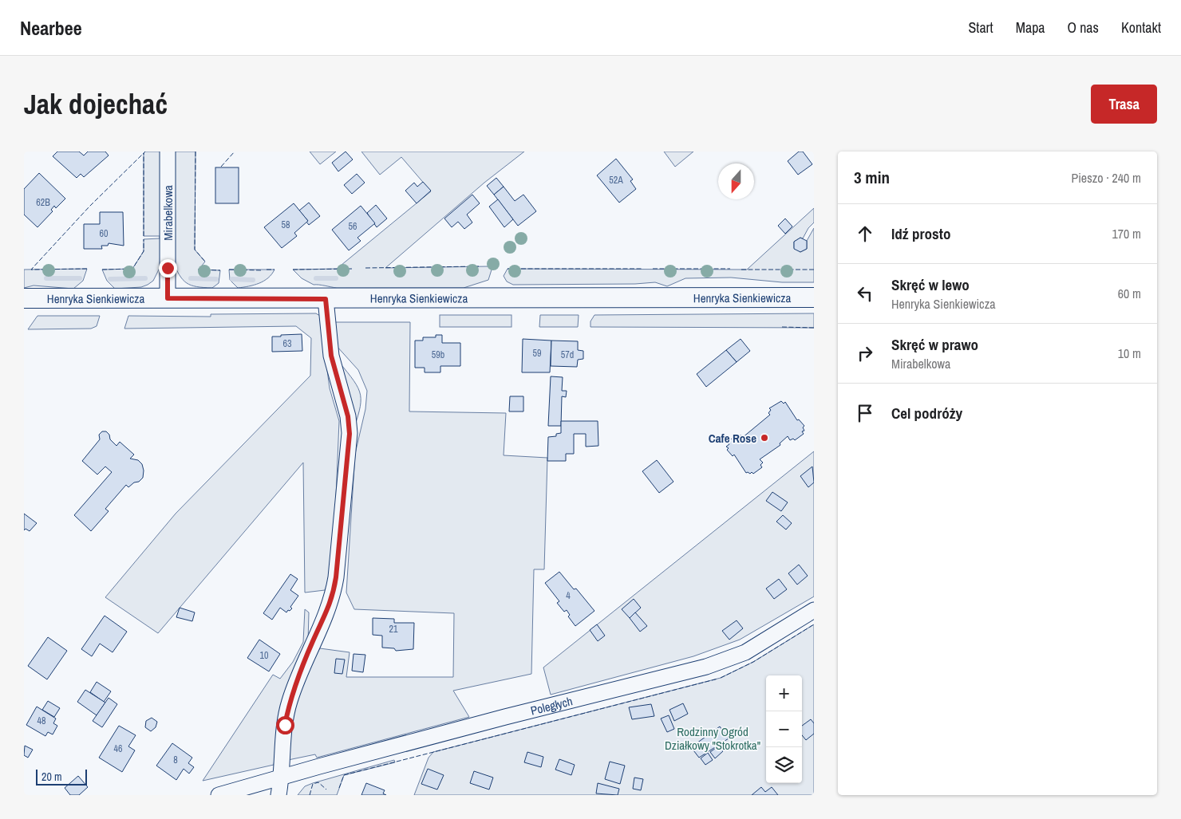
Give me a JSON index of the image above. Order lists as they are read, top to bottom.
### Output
{
  "streets": {
    "street": ["Mirabelkowa", "Henryka Sienkiewicza", "Poległych"]
  },
  "crossings": [
    ["Mirabelkowa", "Henryka Sienkiewicza"]
  ],
  "parks": ["Rodzinny Ogród Działkowy \"Stokrotka\""],
  "places": ["Cafe Rose"],
  "house_numbers": [
    "52A",
    "62B",
    "58",
    "56",
    "60",
    "63",
    "59",
    "59b",
    "57d",
    "4",
    "21",
    "10",
    "48",
    "46",
    "8"
  ],
  "scale_bar": "20 m",
  "north": "bottom",
  "page": {
    "header": "Nearbee",
    "nav": [
      "Start",
      "Mapa",
      "O nas",
      "Kontakt"
    ],
    "buttons": "Trasa",
    "title": "Jak dojechać",
    "heading": ["3 min", "Pieszo · 240 m"],
    "list": [
      ["Idź prosto", "170 m"],
      ["Skręć w lewo", "Henryka Sienkiewicza", "60 m"],
      ["Skręć w prawo", "Mirabelkowa", "10 m"],
      "Cel podróży"
    ],
    "map_buttons": ["+", "−"],
    "scale": "20 m"
  }
}
